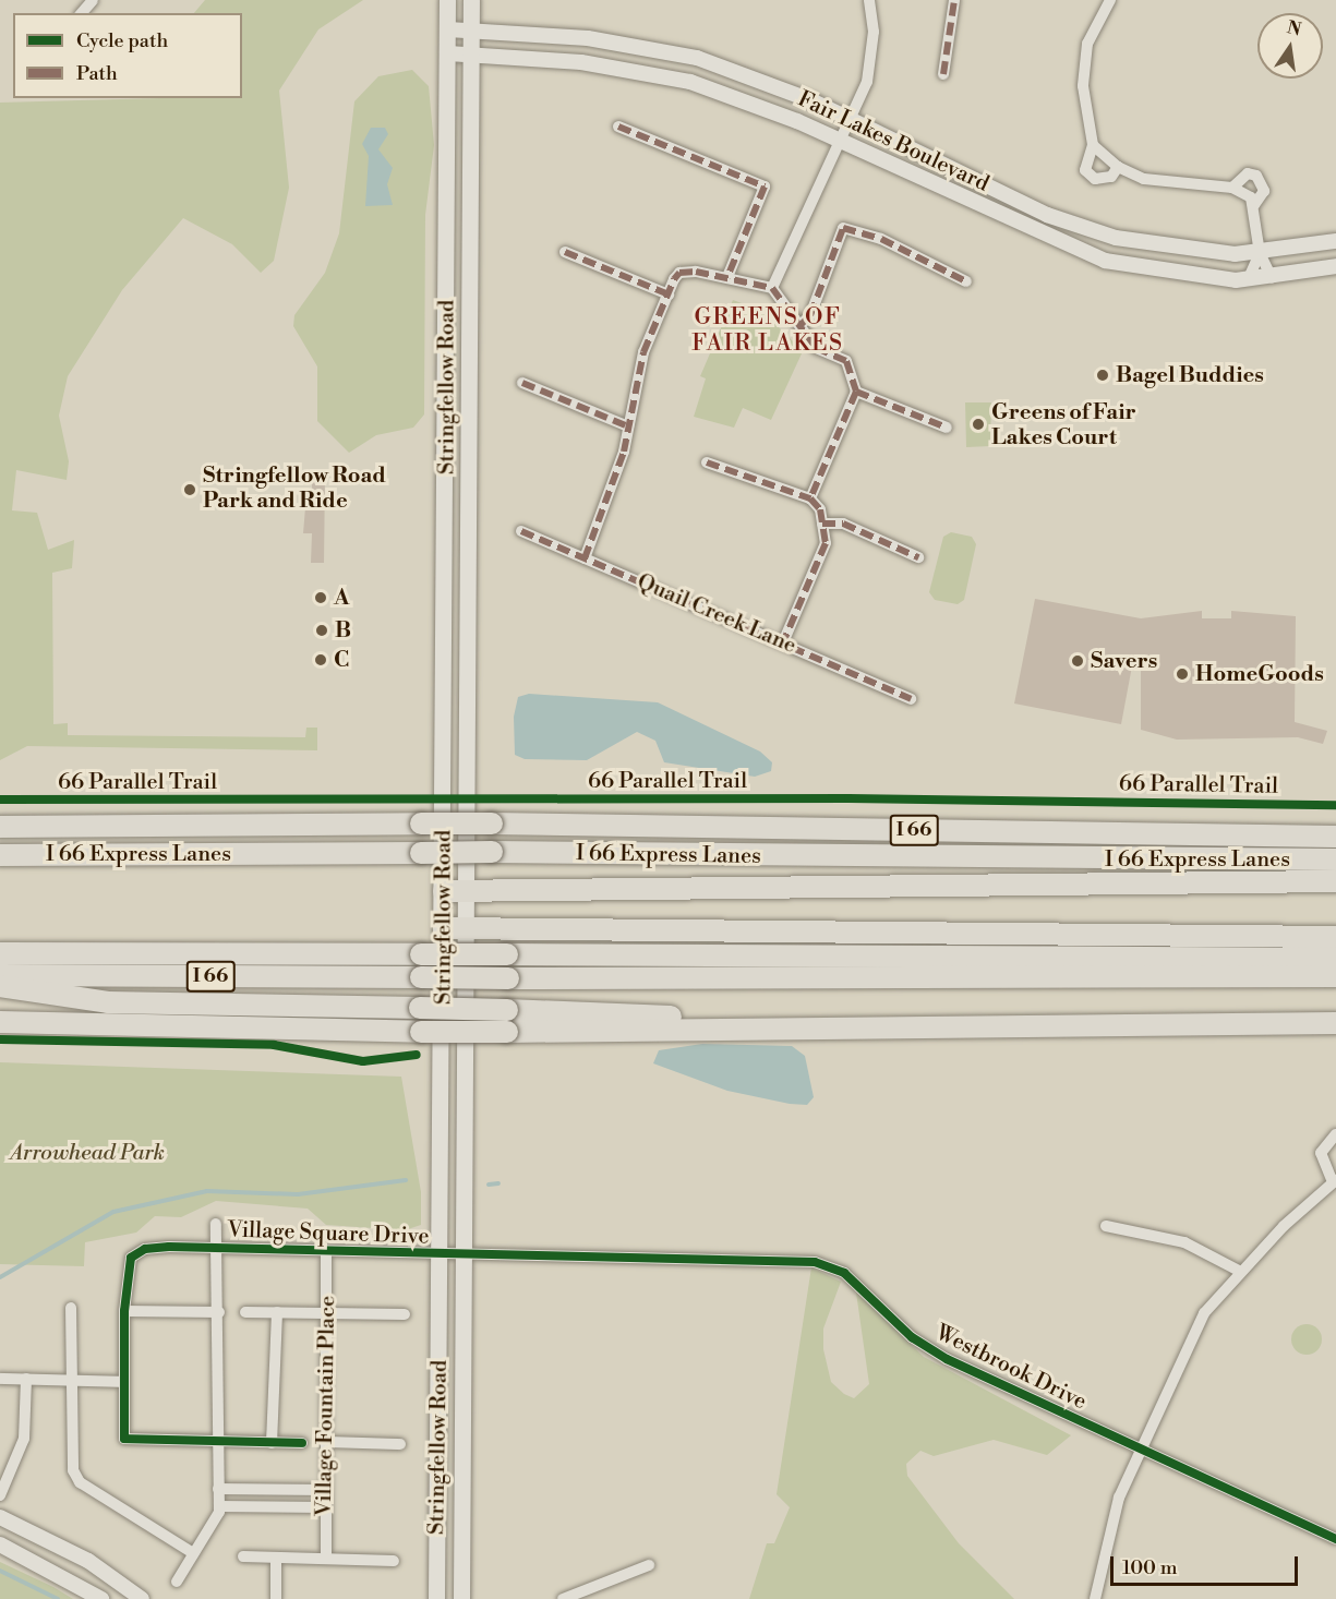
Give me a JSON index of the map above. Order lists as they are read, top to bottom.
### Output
{
  "streets": {
    "highway": ["I 66", "I 66 Express Lanes"],
    "main road": ["Stringfellow Road"],
    "street": [
      "Fair Lakes Boulevard",
      "Quail Creek Lane",
      "Village Square Drive",
      "Westbrook Drive",
      "Village Fountain Place"
    ],
    "cycle path": ["66 Parallel Trail"]
  },
  "crossings": [
    ["Fair Lakes Boulevard", "Stringfellow Road"],
    ["Stringfellow Road", "Village Square Drive"],
    ["Stringfellow Road", "Westbrook Drive"],
    ["Village Square Drive", "Westbrook Drive"],
    ["Village Square Drive", "Village Fountain Place"]
  ],
  "districts": ["GREENS OF FAIR LAKES"],
  "parks": ["Arrowhead Park"],
  "places": [
    "Bagel Buddies",
    "Greens of Fair Lakes Court",
    "Stringfellow Road Park and Ride",
    "A",
    "B",
    "C",
    "Savers",
    "HomeGoods"
  ],
  "legend": ["Cycle path", "Path"],
  "scale_bar": "100 m",
  "north": "top"
}
